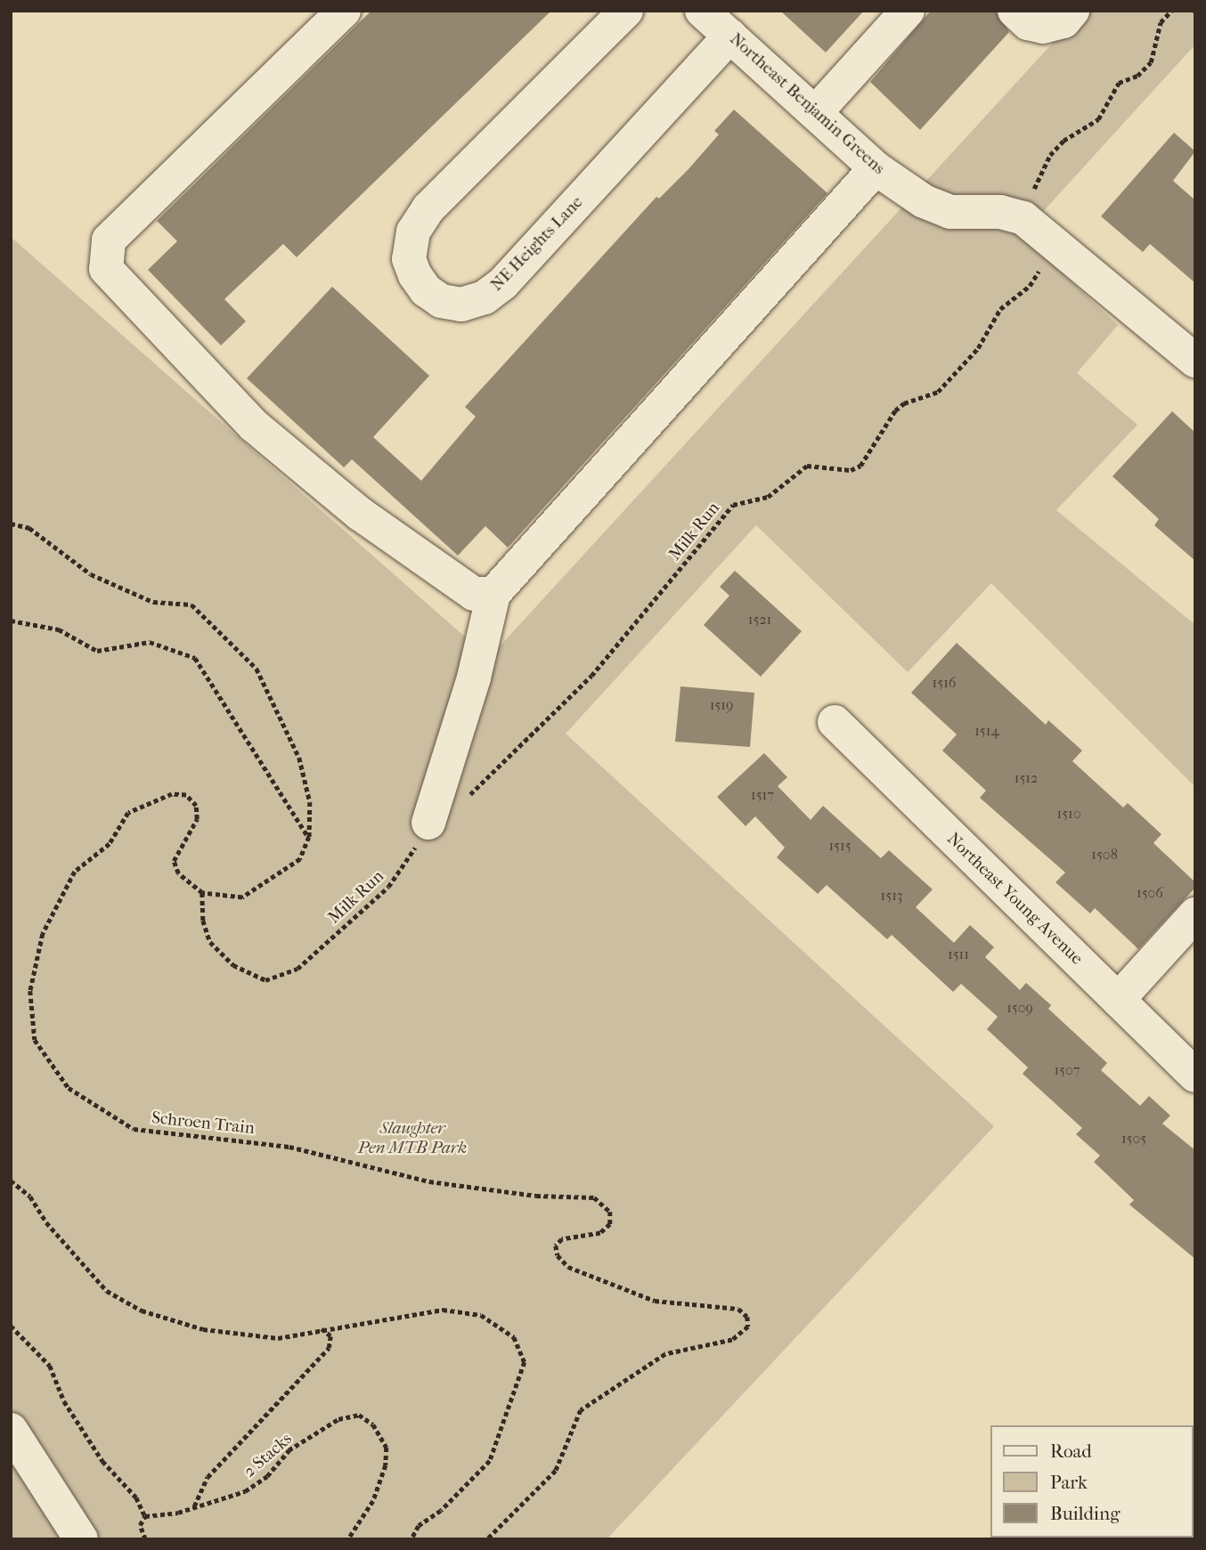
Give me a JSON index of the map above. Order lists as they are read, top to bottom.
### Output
{
  "streets": {
    "street": ["Northeast Benjamin Greens", "NE Heights Lane", "Northeast Young Avenue"],
    "path": ["Milk Run", "Schroen Train", "2 Stacks"]
  },
  "crossings": [
    ["Northeast Benjamin Greens", "NE Heights Lane"],
    ["Milk Run", "Schroen Train"]
  ],
  "parks": ["Slaughter Pen MTB Park"],
  "house_numbers": [
    "1521",
    "1516",
    "1519",
    "1514",
    "1512",
    "1517",
    "1510",
    "1515",
    "1508",
    "1506",
    "1513",
    "1511",
    "1509",
    "1507",
    "1505"
  ],
  "legend": ["Road", "Park", "Building"]
}
